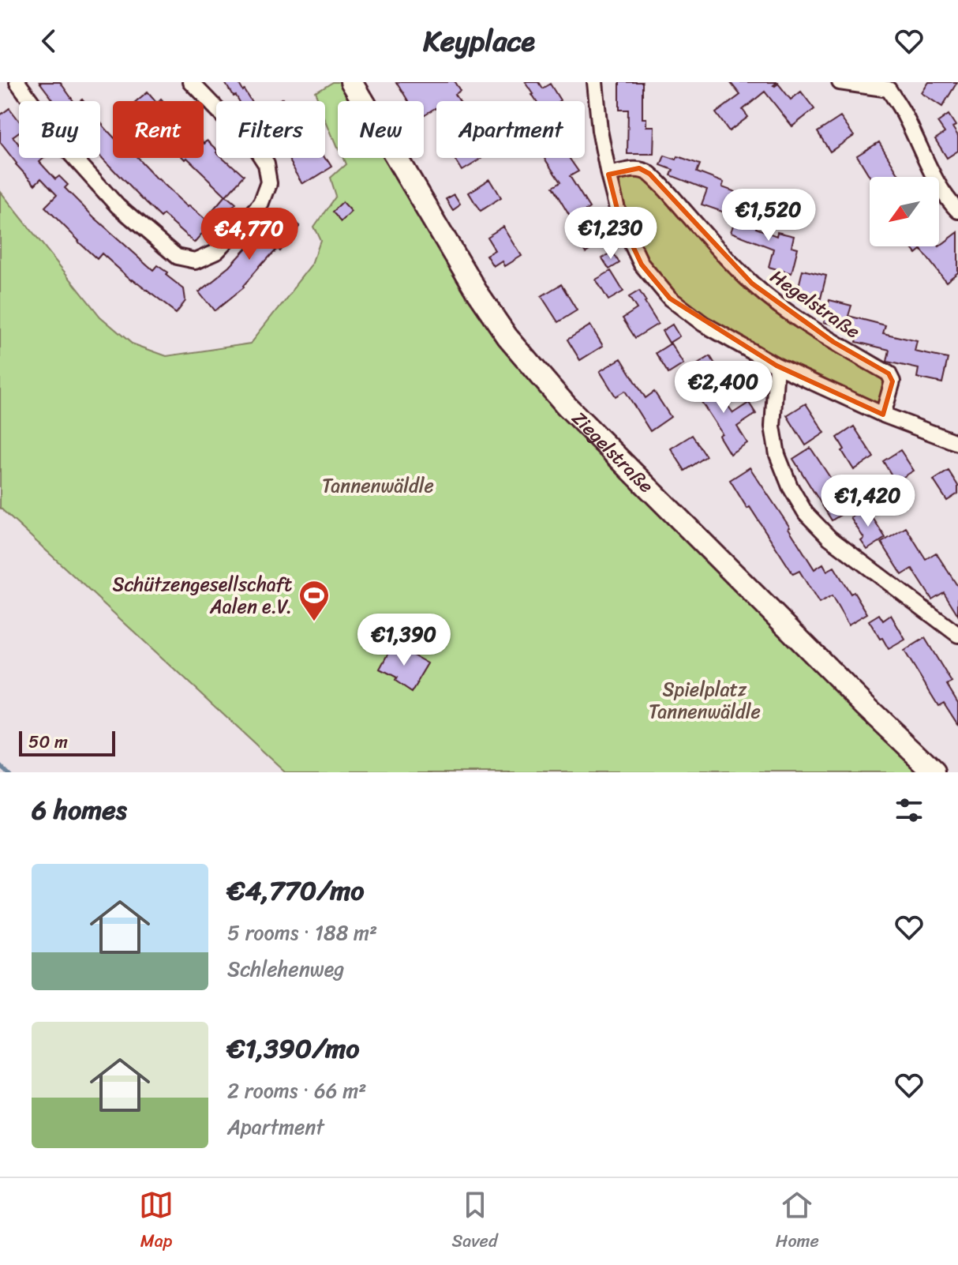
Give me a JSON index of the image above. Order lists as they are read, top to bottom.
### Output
{
  "streets": {
    "main road": ["Ziegelstraße"],
    "street": ["Hegelstraße"]
  },
  "parks": ["Tannenwäldle", "Spielplatz Tannenwäldle"],
  "places": {
    "sports": ["Schützengesellschaft Aalen e.V."]
  },
  "scale_bar": "50 m",
  "north": "bottom left",
  "page": {
    "header": "Keyplace",
    "chip": [
      "Buy",
      "Rent",
      "Filters",
      "New",
      "Apartment"
    ],
    "price": [
      "€1,520",
      "€1,230",
      "€4,770",
      "€2,400",
      "€1,420",
      "€1,390"
    ],
    "scale": "50 m",
    "heading": "6 homes",
    "list": [
      {
        "name": "€4,770/mo",
        "note": "5 rooms · 188 m² · Schlehenweg"
      },
      {
        "name": "€1,390/mo",
        "note": "2 rooms · 66 m² · Apartment"
      }
    ],
    "tabs": ["Map", "Saved", "Home"]
  }
}
